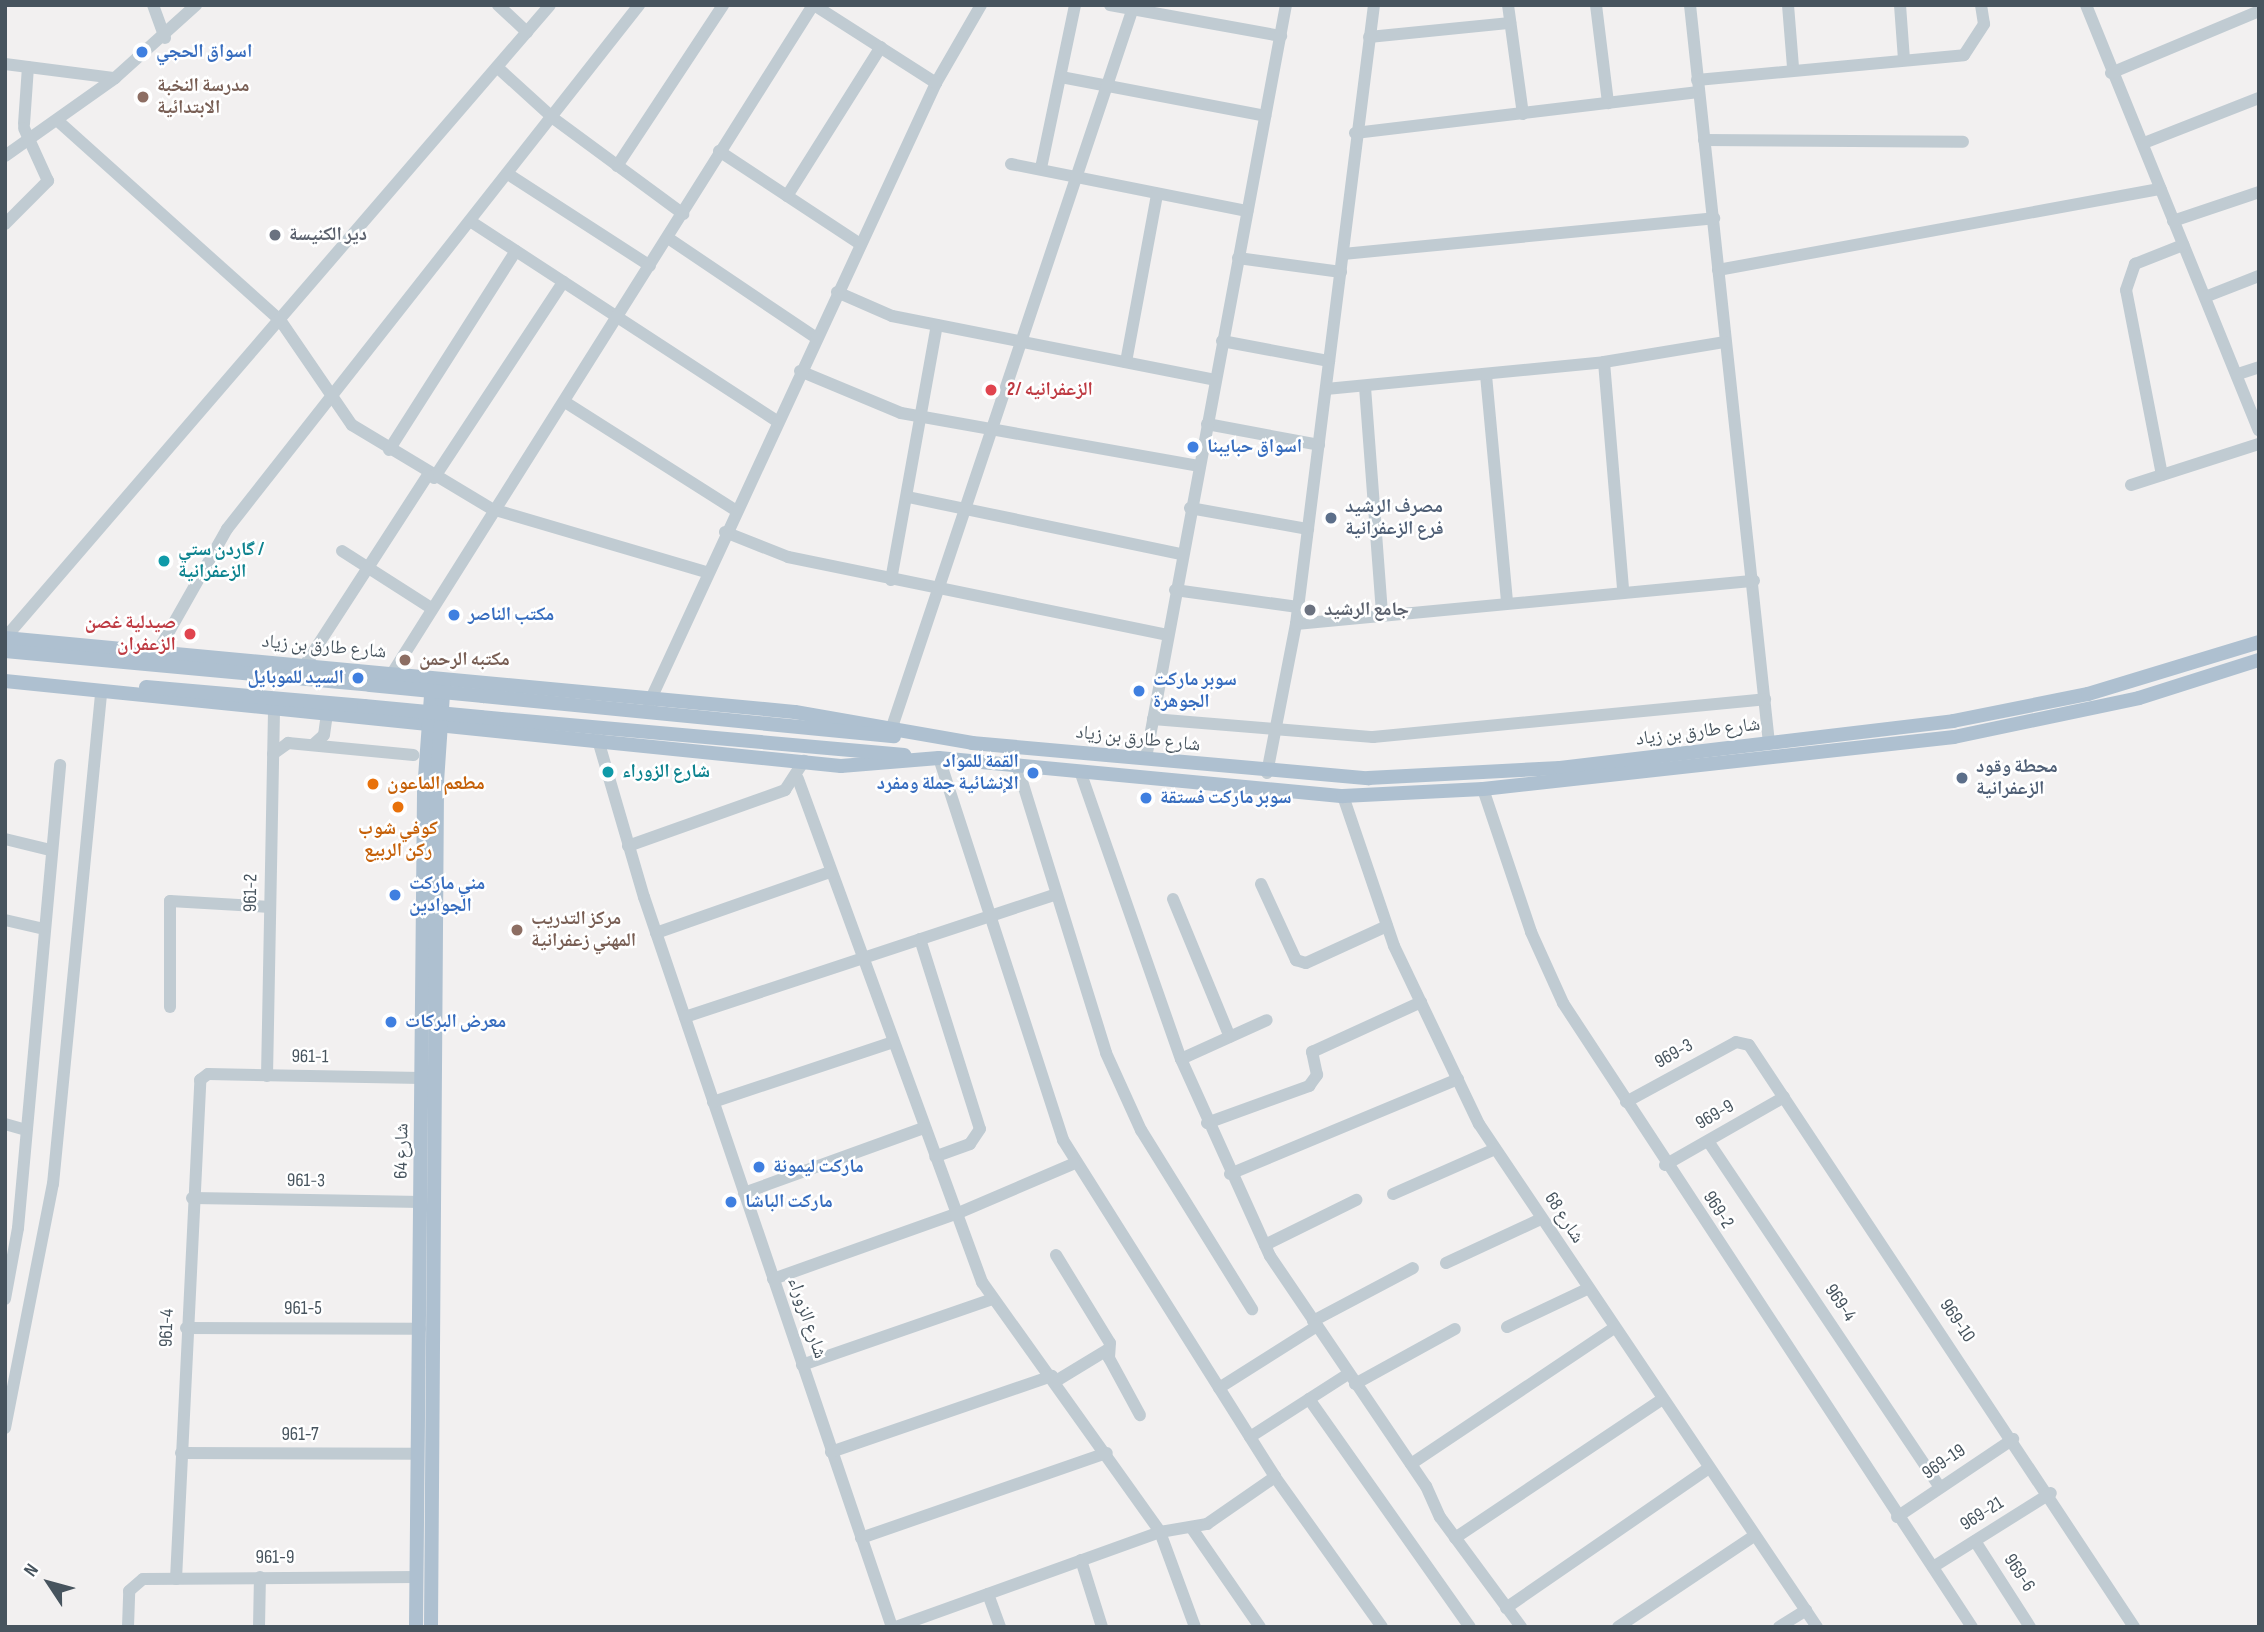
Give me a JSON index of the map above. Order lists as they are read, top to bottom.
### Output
{
  "streets": {
    "main road": ["شارع طارق بن زياد", "شارع 64"],
    "street": [
      "961-2",
      "969-3",
      "961-1",
      "969-9",
      "961-3",
      "969-2",
      "شارع 68",
      "969-4",
      "961-5",
      "شارع الزوراء",
      "969-10",
      "961-4",
      "961-7",
      "969-19",
      "969-21",
      "961-9",
      "969-6"
    ]
  },
  "crossings": [
    ["شارع طارق بن زياد", "961-2"],
    ["شارع طارق بن زياد", "شارع 64"],
    ["شارع طارق بن زياد", "969-2"],
    ["شارع طارق بن زياد", "شارع 68"],
    ["شارع طارق بن زياد", "شارع الزوراء"],
    ["961-2", "961-1"],
    ["969-3", "969-2"],
    ["969-3", "969-10"],
    ["961-1", "شارع 64"],
    ["961-1", "961-4"],
    ["969-9", "969-2"],
    ["969-9", "969-4"],
    ["969-9", "969-10"],
    ["شارع 64", "961-3"],
    ["شارع 64", "961-5"],
    ["شارع 64", "961-7"],
    ["شارع 64", "961-9"],
    ["961-3", "961-4"],
    ["969-2", "969-19"],
    ["969-2", "969-21"],
    ["969-4", "969-19"],
    ["961-5", "961-4"],
    ["969-10", "969-19"],
    ["969-10", "969-21"],
    ["961-4", "961-7"],
    ["961-4", "961-9"],
    ["969-21", "969-6"]
  ],
  "places": [
    "اسواق الحجي",
    "مدرسة النخبة الابتدائية",
    "دير الكنيسة",
    "الزعفرانيه /2",
    "اسواق حبايبنا",
    "مصرف الرشيد فرع الزعفرانية",
    "گاردن ستي / الزعفرانية",
    "جامع الرشيد",
    "مكتب الناصر",
    "صيدلية غصن الزعفران",
    "مكتبه الرحمن",
    "السيد للموبايل",
    "سوبر ماركت الجوهرة",
    "شارع الزوراء",
    "القمة للمواد الإنشائية جملة ومفرد",
    "محطة وقود الزعفرانية",
    "مطعم الماعون",
    "سوبر ماركت فستقة",
    "كوفي شوب ركن الربيع",
    "مني ماركت الجوادين",
    "مركز التدريب المهني زعفرانية",
    "معرض البركات",
    "ماركت ليمونة",
    "ماركت الباشا"
  ],
  "north": "top left"
}
